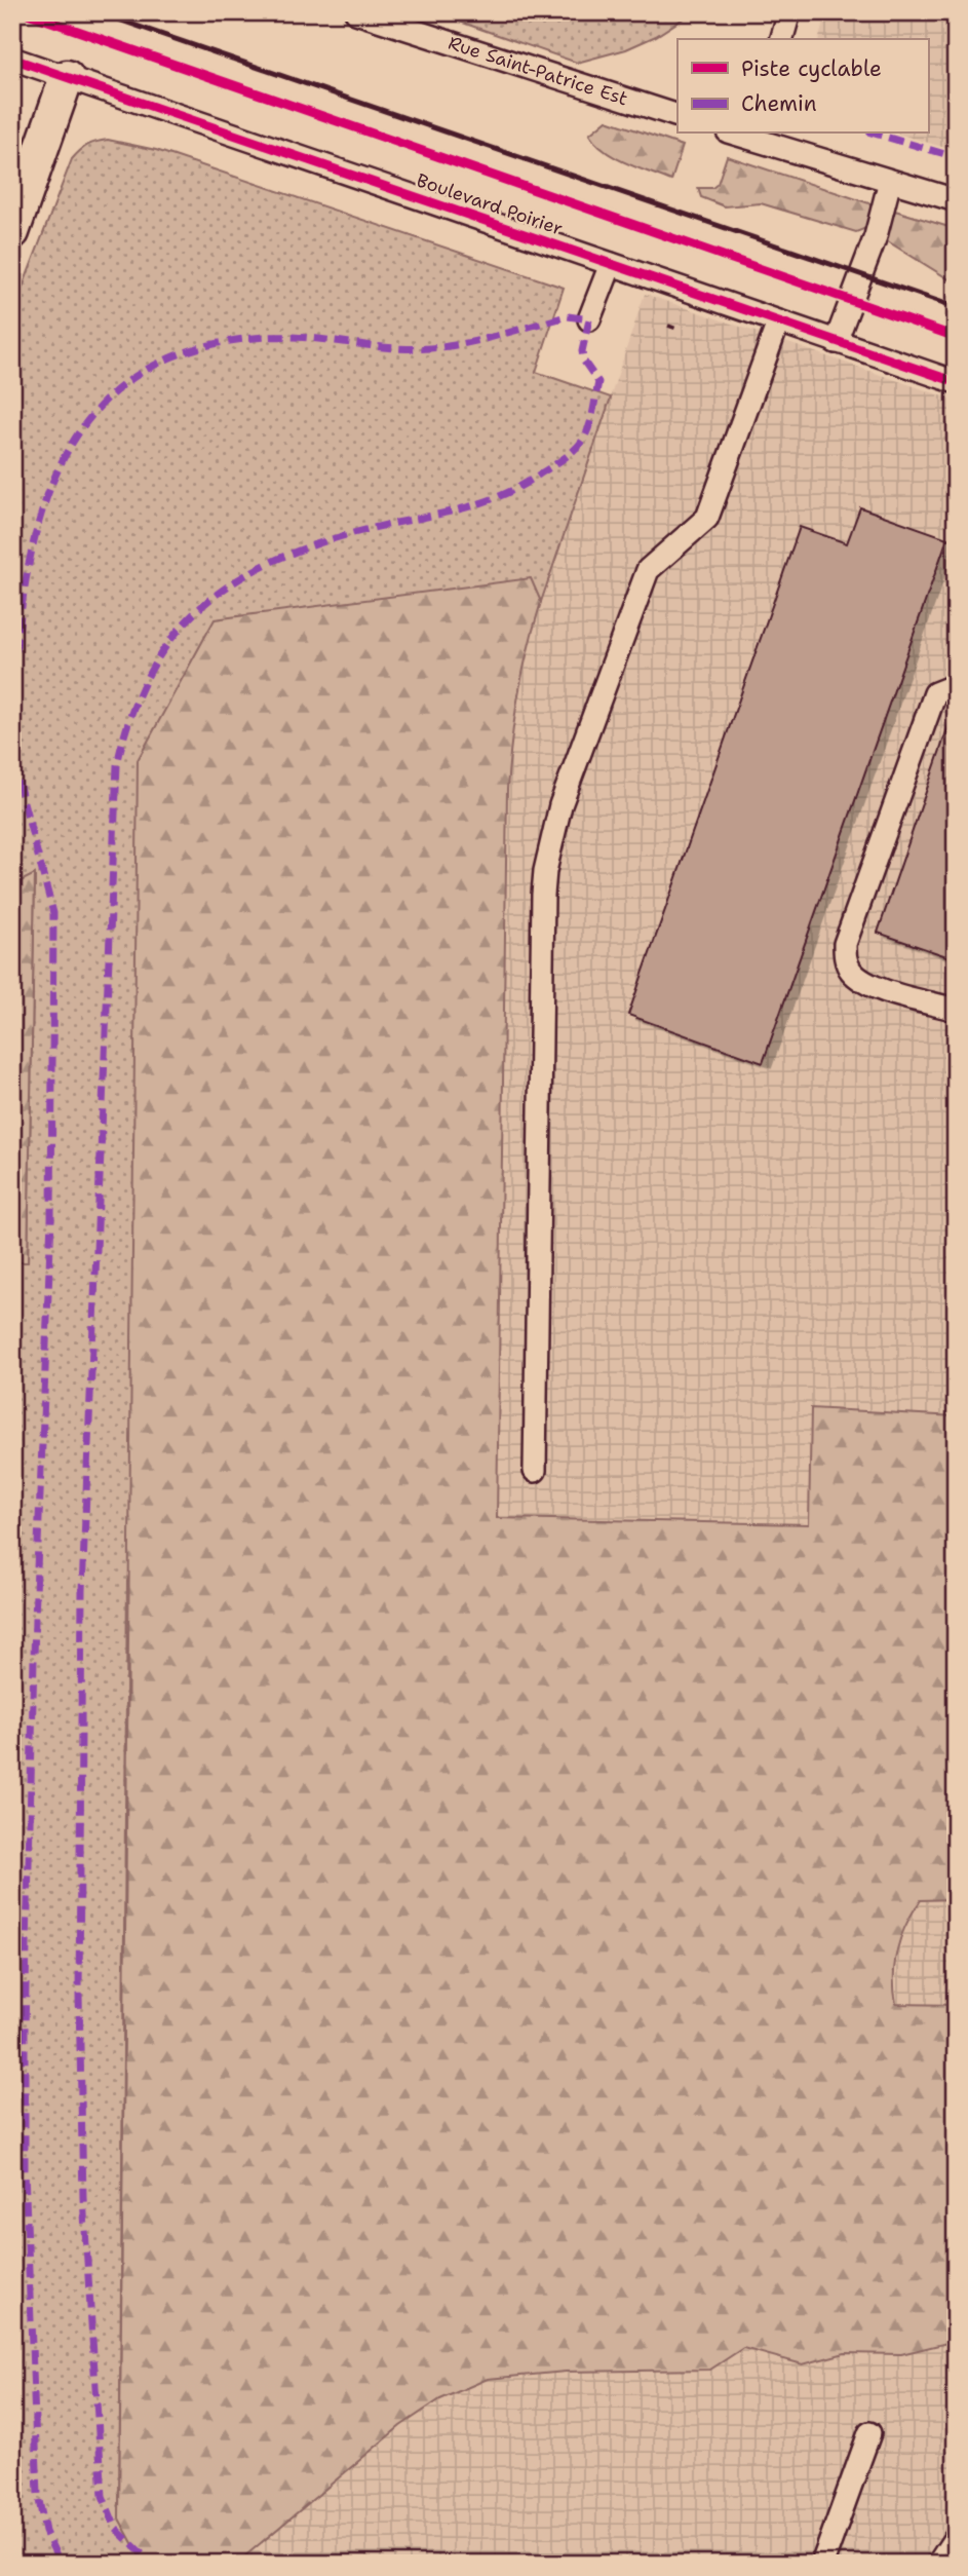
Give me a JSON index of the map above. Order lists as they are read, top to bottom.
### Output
{
  "streets": {
    "street": ["Rue Saint-Patrice Est", "Boulevard Poirier"]
  },
  "legend": ["Piste cyclable", "Chemin"]
}
